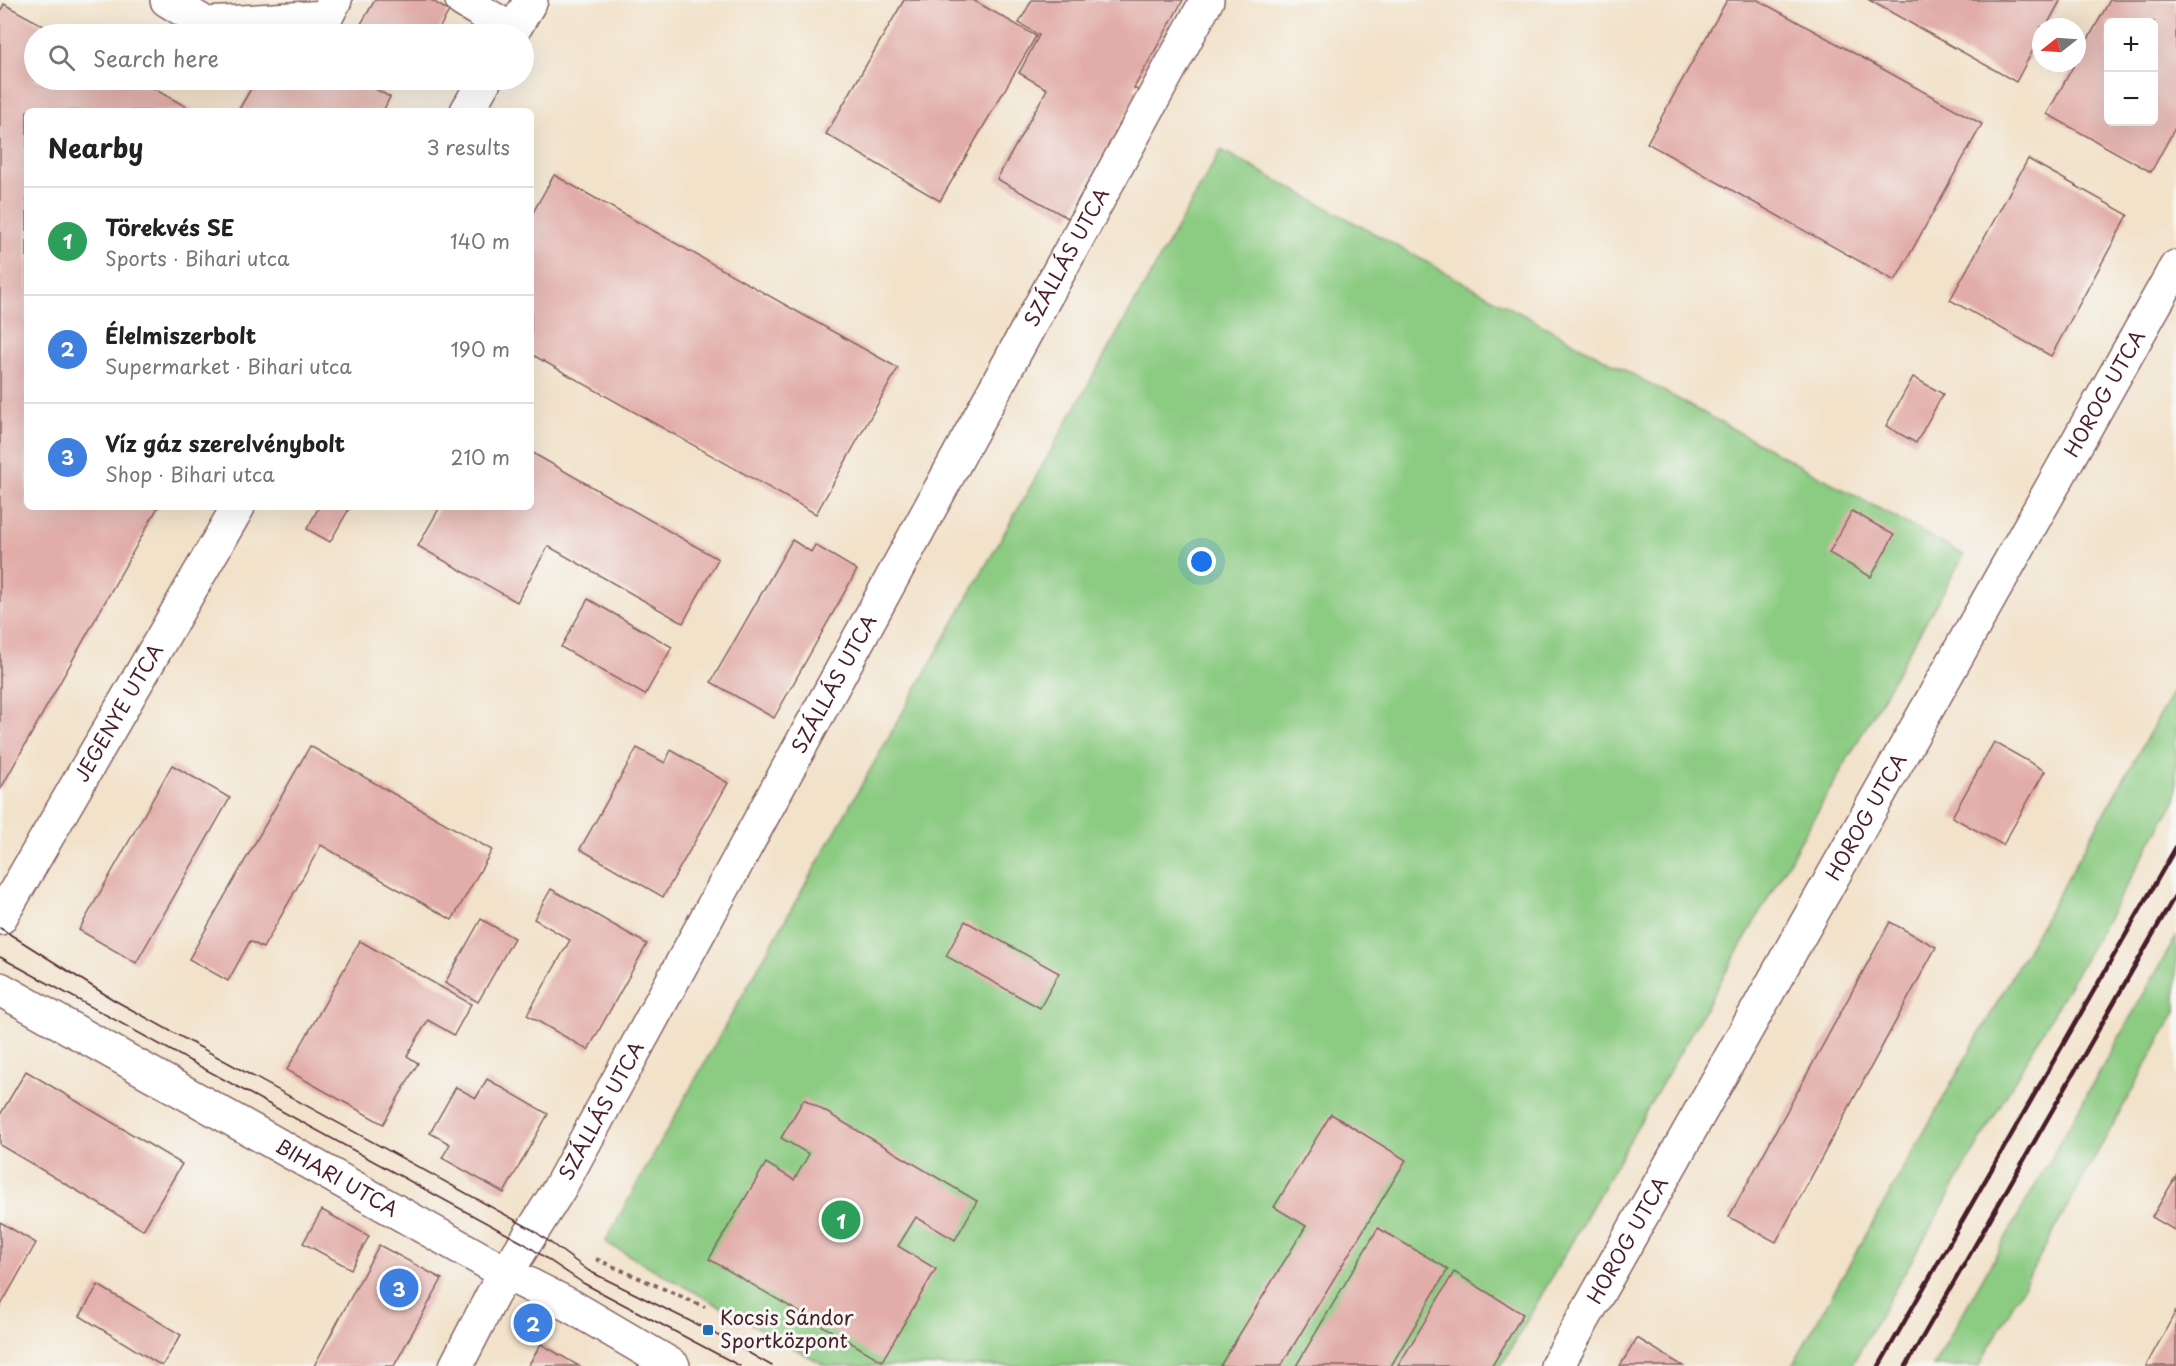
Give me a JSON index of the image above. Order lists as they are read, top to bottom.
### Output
{
  "streets": {
    "street": [
      "SZÁLLÁS UTCA",
      "HOROG UTCA",
      "JEGENYE UTCA",
      "BIHARI UTCA"
    ]
  },
  "crossings": [
    ["SZÁLLÁS UTCA", "BIHARI UTCA"]
  ],
  "places": {
    "transit": ["Kocsis Sándor Sportközpont"]
  },
  "north": "left",
  "page": {
    "map_buttons": ["+", "−"],
    "search": "Search here",
    "heading": ["Nearby", "3 results"],
    "list": [
      {
        "mark": "1",
        "name": "Törekvés SE",
        "note": "Sports · Bihari utca",
        "value": "140 m"
      },
      {
        "mark": "2",
        "name": "Élelmiszerbolt",
        "note": "Supermarket · Bihari utca",
        "value": "190 m"
      },
      {
        "mark": "3",
        "name": "Víz gáz szerelvénybolt",
        "note": "Shop · Bihari utca",
        "value": "210 m"
      }
    ],
    "pins": ["1", "3", "2"]
  }
}
